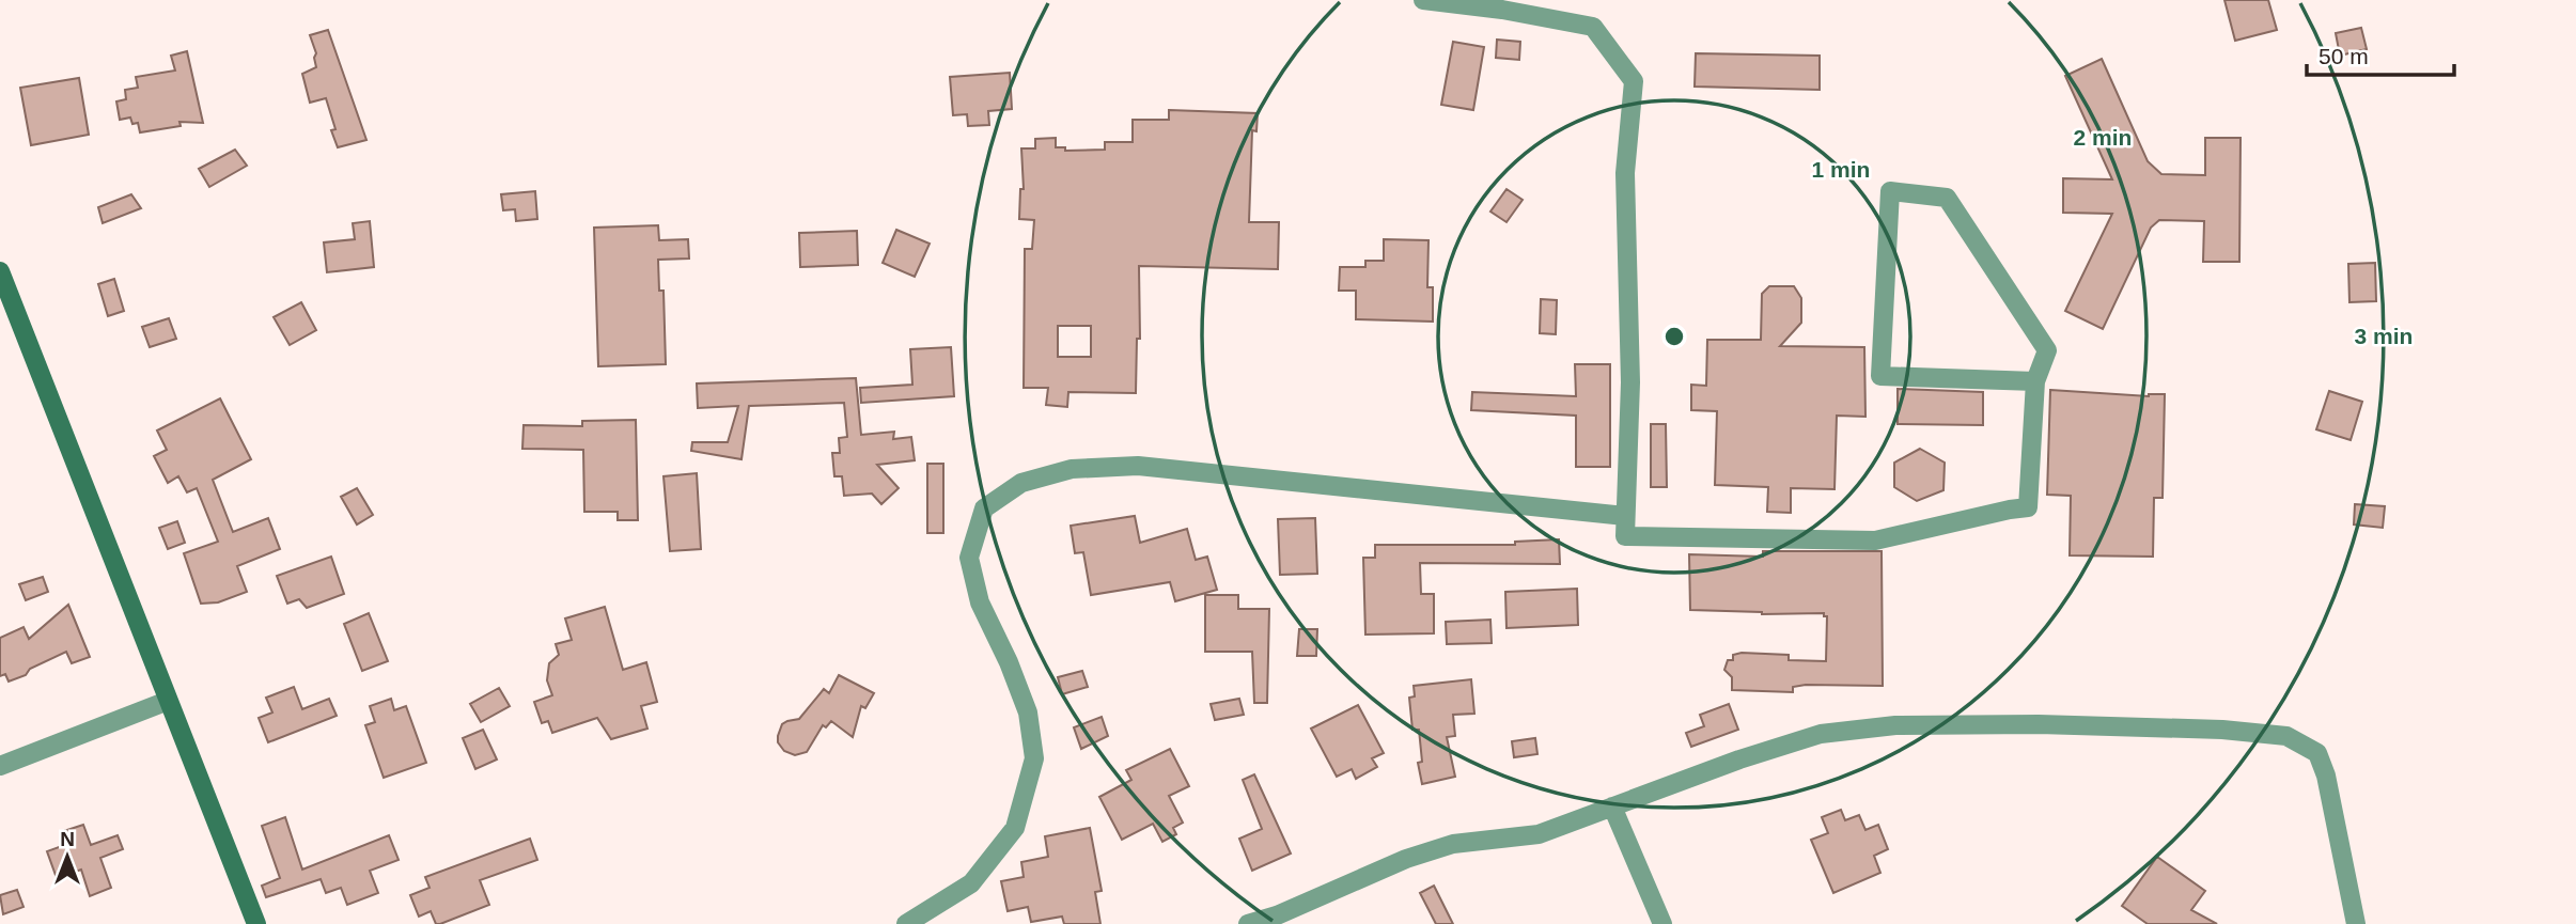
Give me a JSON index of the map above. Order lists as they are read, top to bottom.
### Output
{
  "scale_bar": "50 m",
  "north": "top",
  "rings": ["2 min", "1 min", "3 min"]
}
